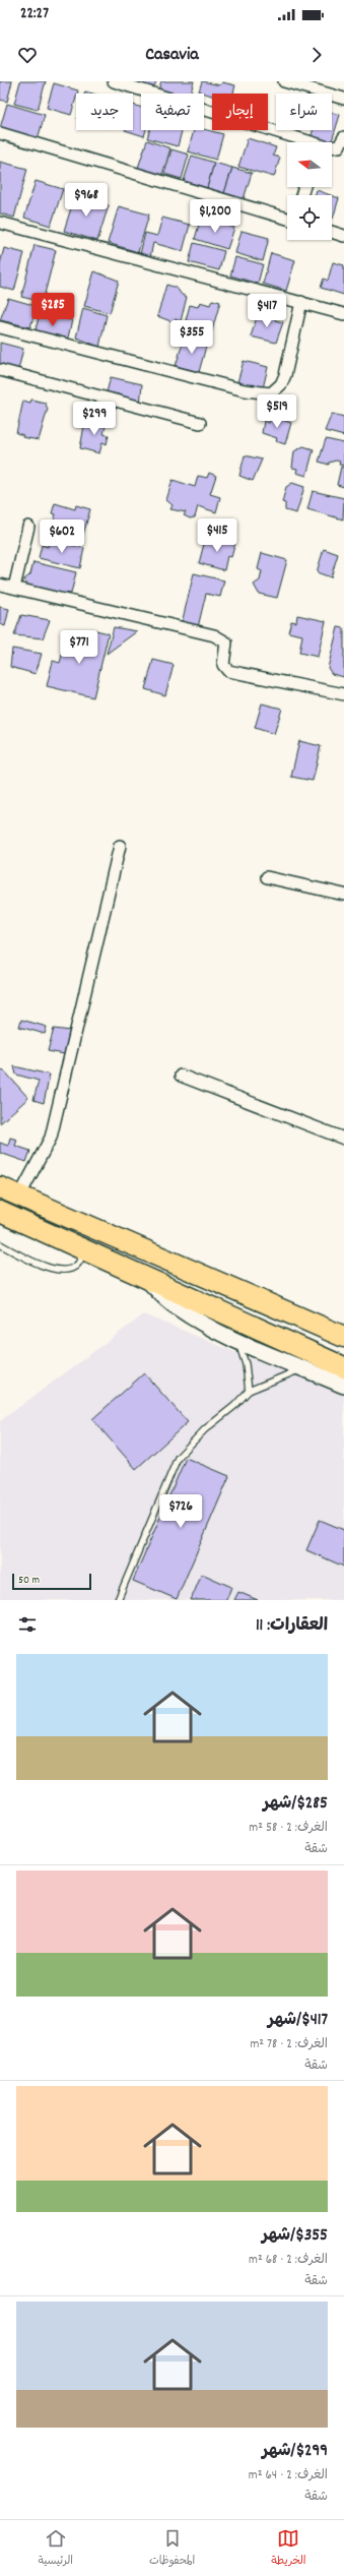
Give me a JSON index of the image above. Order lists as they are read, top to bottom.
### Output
{
  "scale_bar": "50 m",
  "north": "left",
  "page": {
    "status": "22:27",
    "header": "Casavia",
    "chip": [
      "شراء",
      "إيجار",
      "تصفية",
      "جديد"
    ],
    "price": [
      "$968",
      "$1,200",
      "$285",
      "$417",
      "$355",
      "$519",
      "$299",
      "$415",
      "$602",
      "$771",
      "$726"
    ],
    "scale": "50 m",
    "heading": "العقارات: 11",
    "list": [
      {
        "name": "$285/شهر",
        "note": "الغرف: 2 · 58 m² · شقة"
      },
      {
        "name": "$417/شهر",
        "note": "الغرف: 2 · 78 m² · شقة"
      },
      {
        "name": "$355/شهر",
        "note": "الغرف: 2 · 68 m² · شقة"
      },
      {
        "name": "$299/شهر",
        "note": "الغرف: 2 · 64 m² · شقة"
      }
    ],
    "tabs": ["الخريطة", "المحفوظات", "الرئيسية"]
  }
}
